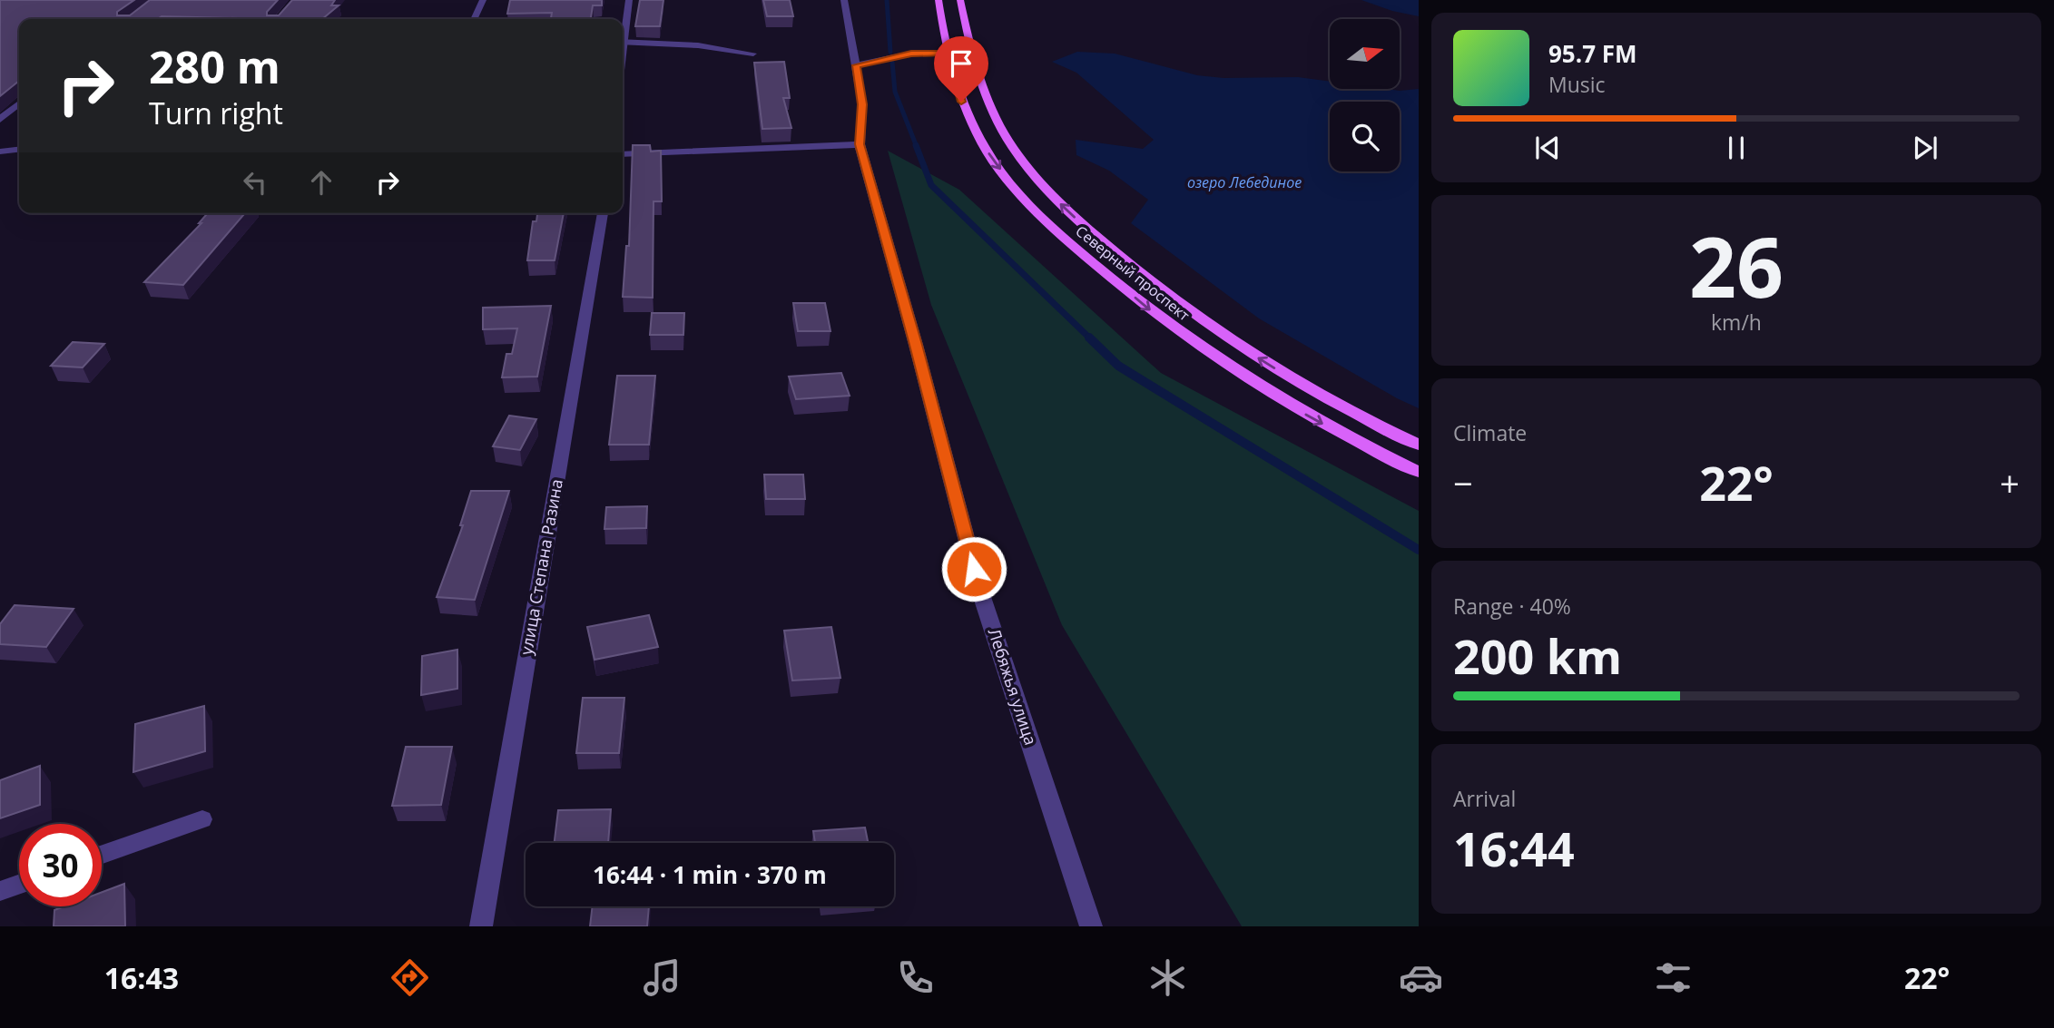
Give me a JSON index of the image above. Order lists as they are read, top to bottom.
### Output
{
  "streets": {
    "main road": ["Северный проспект"],
    "street": ["улица Степана Разина", "Лебяжья улица"]
  },
  "water": ["озеро Лебединое"],
  "north": "right",
  "page": {
    "turn": ["280 m", "Turn right"],
    "song": ["95.7 FM", "Music"],
    "tile": [
      ["26", "km/h"],
      "Climate",
      ["Range · 40%", "200 km"],
      ["Arrival", "16:44"]
    ],
    "heat": ["−", "22°", "+"],
    "limit": "30",
    "trip": "16:44 · 1 min · 370 m",
    "tabs": ["16:43", "22°"]
  }
}
